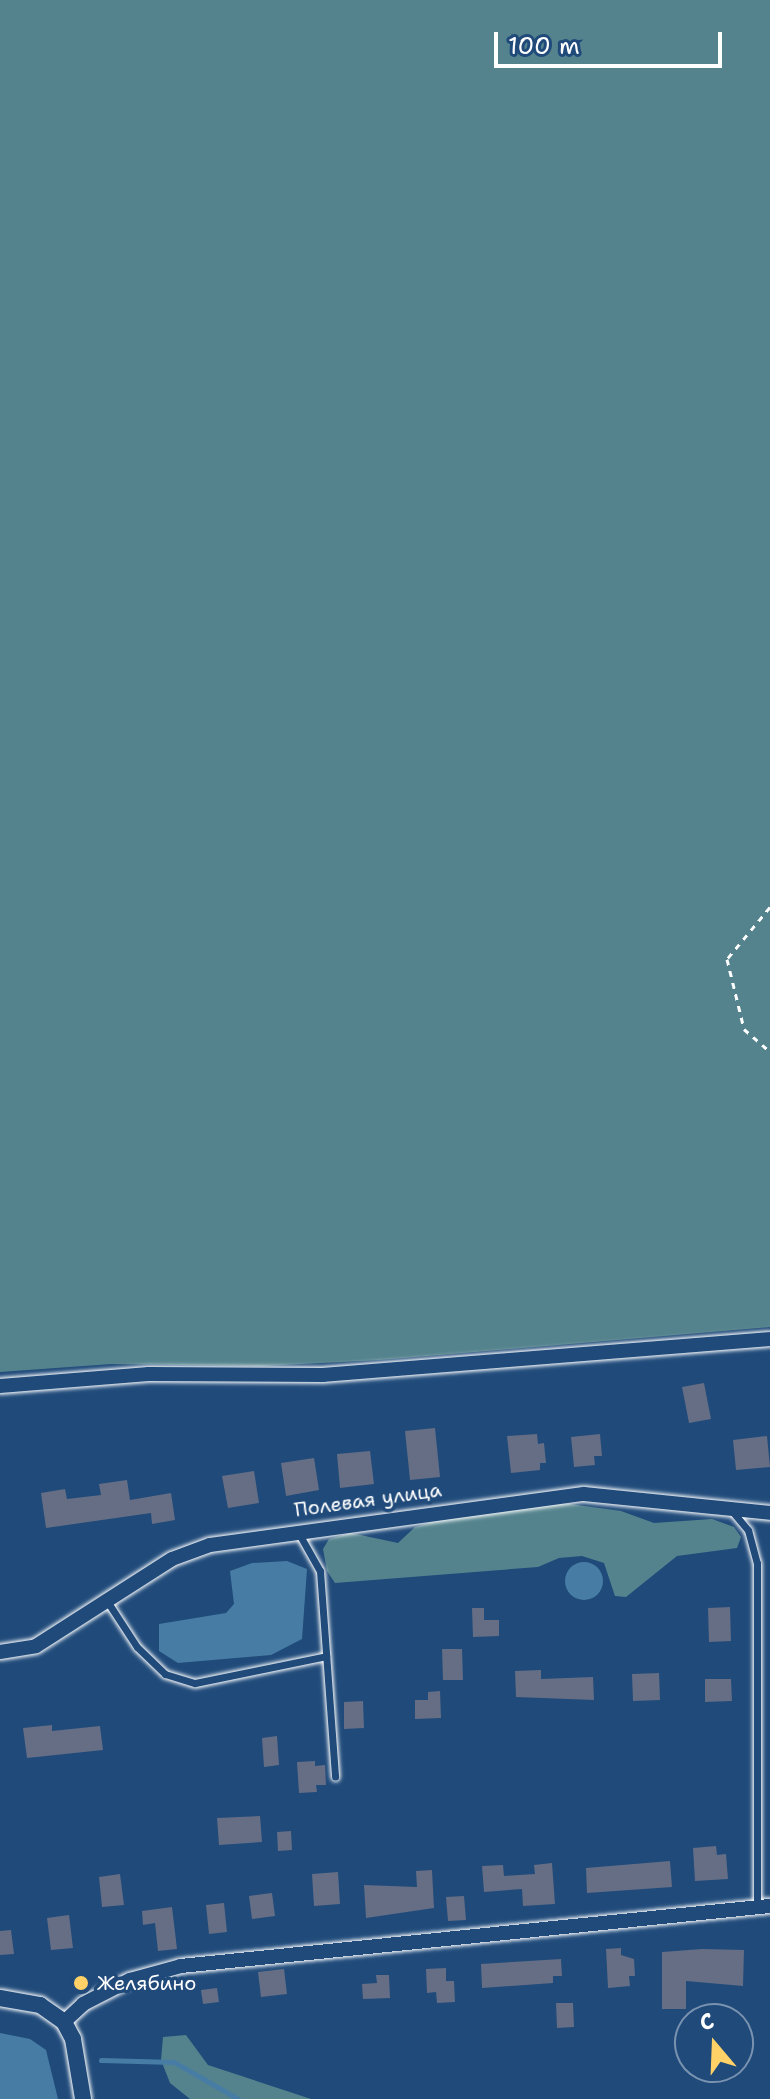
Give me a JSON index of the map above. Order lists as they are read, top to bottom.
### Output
{
  "streets": {
    "street": ["Полевая улица"]
  },
  "places": ["Желябино"],
  "scale_bar": "100 m",
  "north": "top"
}
